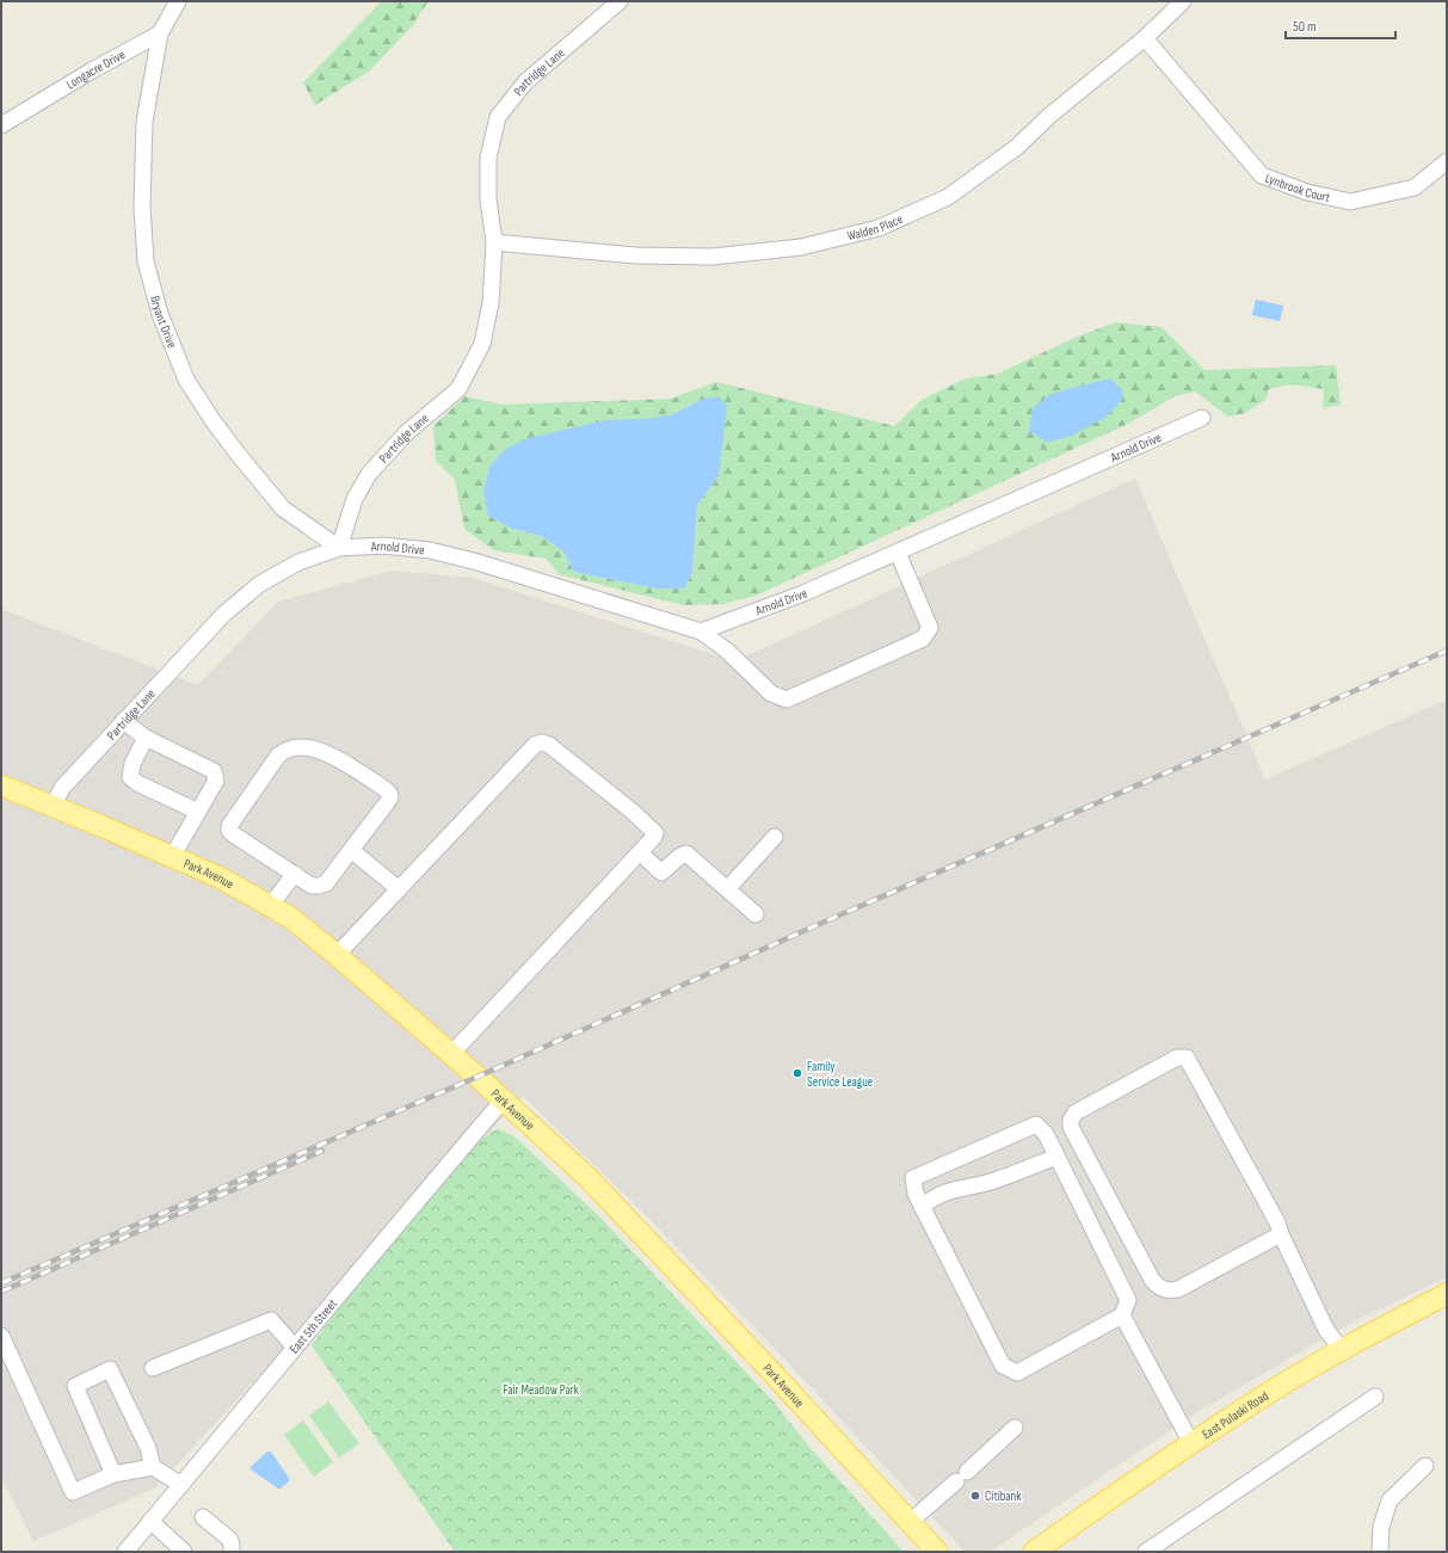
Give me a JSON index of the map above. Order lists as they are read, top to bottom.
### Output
{
  "streets": {
    "main road": ["Park Avenue", "East Pulaski Road"],
    "street": [
      "Longacre Drive",
      "Partridge Lane",
      "Lynbrook Court",
      "Walden Place",
      "Bryant Drive",
      "Arnold Drive",
      "East 5th Street"
    ]
  },
  "crossings": [
    ["Longacre Drive", "Bryant Drive"],
    ["Partridge Lane", "Walden Place"],
    ["Partridge Lane", "Bryant Drive"],
    ["Partridge Lane", "Arnold Drive"],
    ["Partridge Lane", "Park Avenue"],
    ["Lynbrook Court", "Walden Place"],
    ["Bryant Drive", "Arnold Drive"],
    ["Park Avenue", "East 5th Street"]
  ],
  "parks": ["Fair Meadow Park"],
  "places": ["Family Service League", "Citibank"],
  "scale_bar": "50 m"
}
